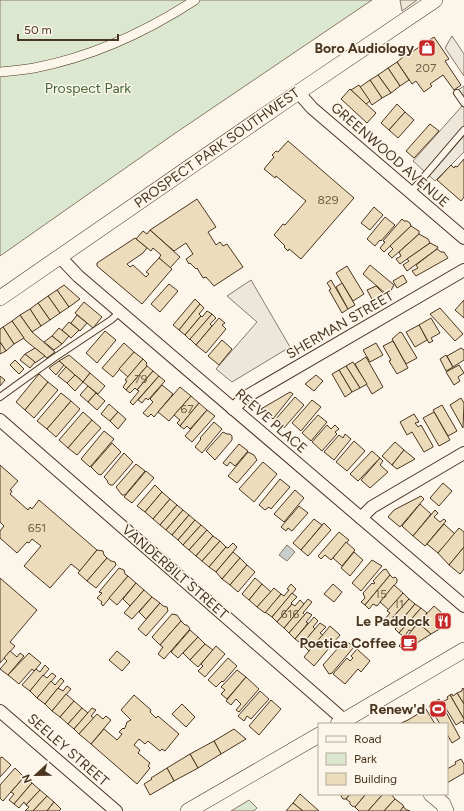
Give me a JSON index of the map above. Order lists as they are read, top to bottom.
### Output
{
  "streets": {
    "street": [
      "PROSPECT PARK SOUTHWEST",
      "GREENWOOD AVENUE",
      "SHERMAN STREET",
      "REEVE PLACE",
      "VANDERBILT STREET",
      "SEELEY STREET"
    ]
  },
  "crossings": [
    ["PROSPECT PARK SOUTHWEST", "GREENWOOD AVENUE"],
    ["PROSPECT PARK SOUTHWEST", "REEVE PLACE"],
    ["SHERMAN STREET", "REEVE PLACE"]
  ],
  "parks": ["Prospect Park"],
  "places": {
    "shop": ["Boro Audiology"],
    "restaurant": ["Le Paddock"],
    "cafe": ["Poetica Coffee"],
    "sports": ["Renew'd"]
  },
  "house_numbers": [
    "207",
    "829",
    "79",
    "67",
    "651",
    "15",
    "11",
    "616"
  ],
  "legend": ["Road", "Park", "Building"],
  "scale_bar": "50 m",
  "north": "left"
}
